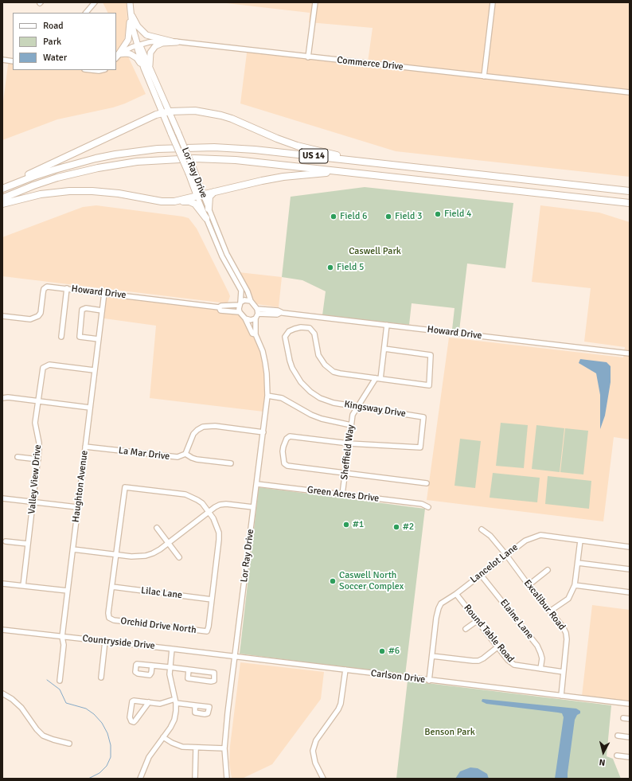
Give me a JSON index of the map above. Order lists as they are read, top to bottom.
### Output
{
  "streets": {
    "highway": ["US 14"],
    "main road": ["Lor Ray Drive"],
    "street": [
      "Commerce Drive",
      "Howard Drive",
      "Kingsway Drive",
      "Sheffield Way",
      "La Mar Drive",
      "Valley View Drive",
      "Haughton Avenue",
      "Green Acres Drive",
      "Lancelot Lane",
      "Lilac Lane",
      "Excalibur Road",
      "Elaine Lane",
      "Orchid Drive North",
      "Round Table Road",
      "Countryside Drive",
      "Carlson Drive"
    ]
  },
  "crossings": [
    ["Commerce Drive", "Lor Ray Drive"],
    ["Lor Ray Drive", "Howard Drive"],
    ["Lor Ray Drive", "Green Acres Drive"],
    ["Lor Ray Drive", "Countryside Drive"],
    ["Lor Ray Drive", "Carlson Drive"],
    ["Howard Drive", "Sheffield Way"],
    ["Howard Drive", "Haughton Avenue"],
    ["Kingsway Drive", "Sheffield Way"],
    ["Sheffield Way", "Green Acres Drive"],
    ["La Mar Drive", "Haughton Avenue"],
    ["Valley View Drive", "Haughton Avenue"],
    ["Haughton Avenue", "Countryside Drive"],
    ["Lancelot Lane", "Excalibur Road"],
    ["Lancelot Lane", "Elaine Lane"],
    ["Lancelot Lane", "Round Table Road"],
    ["Lancelot Lane", "Carlson Drive"],
    ["Lilac Lane", "Orchid Drive North"],
    ["Excalibur Road", "Round Table Road"],
    ["Excalibur Road", "Carlson Drive"],
    ["Elaine Lane", "Round Table Road"],
    ["Countryside Drive", "Carlson Drive"]
  ],
  "parks": ["Caswell Park", "Benson Park"],
  "places": [
    "Field 4",
    "Field 6",
    "Field 3",
    "Field 5",
    "#1",
    "#2",
    "Caswell North Soccer Complex",
    "#6"
  ],
  "legend": ["Road", "Park", "Water"],
  "north": "bottom"
}
